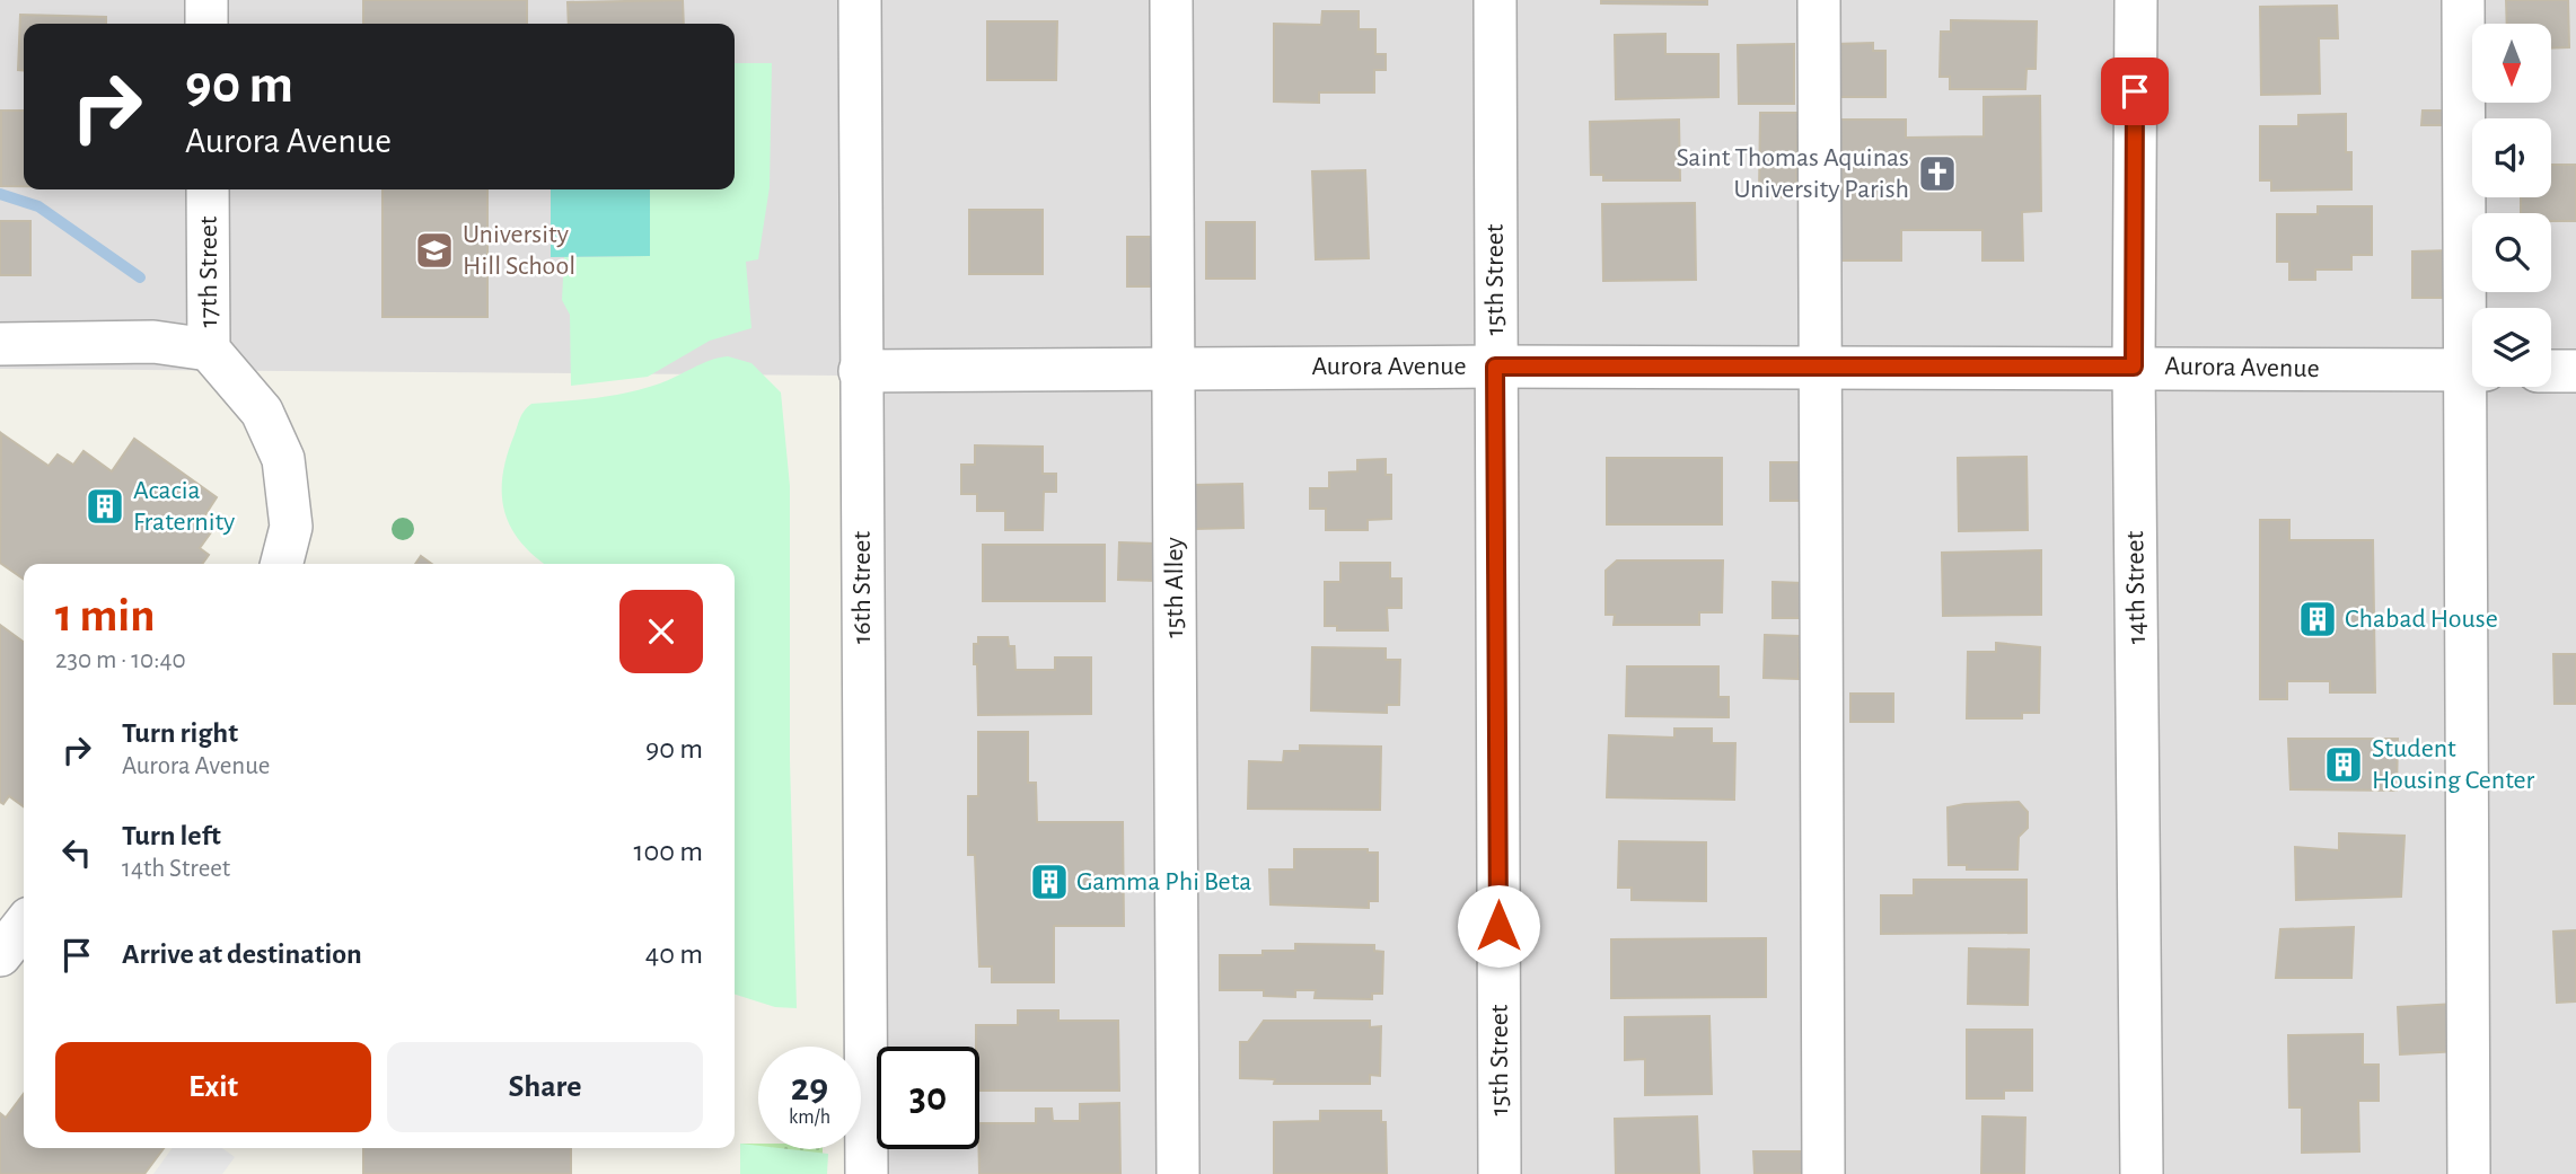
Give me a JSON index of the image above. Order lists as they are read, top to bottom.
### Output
{
  "streets": {
    "street": [
      "17th Street",
      "15th Street",
      "Aurora Avenue",
      "16th Street",
      "15th Alley",
      "14th Street"
    ]
  },
  "crossings": [
    ["15th Street", "Aurora Avenue"],
    ["Aurora Avenue", "16th Street"],
    ["Aurora Avenue", "15th Alley"],
    ["Aurora Avenue", "14th Street"]
  ],
  "places": {
    "church": ["Saint Thomas Aquinas University Parish"],
    "school or university": ["University Hill School"],
    "building": [
      "Acacia Fraternity",
      "Chabad House",
      "Student Housing Center",
      "Gamma Phi Beta"
    ]
  },
  "north": "bottom",
  "page": {
    "turn": ["90 m", "Aurora Avenue"],
    "heading": ["1 min", "230 m · 10:40"],
    "list": [
      {
        "name": "Turn right",
        "note": "Aurora Avenue",
        "value": "90 m"
      },
      {
        "name": "Turn left",
        "note": "14th Street",
        "value": "100 m"
      },
      {
        "name": "Arrive at destination",
        "value": "40 m"
      }
    ],
    "buttons": ["Exit", "Share"],
    "speed": "29 km/h",
    "limit": "30"
  }
}
